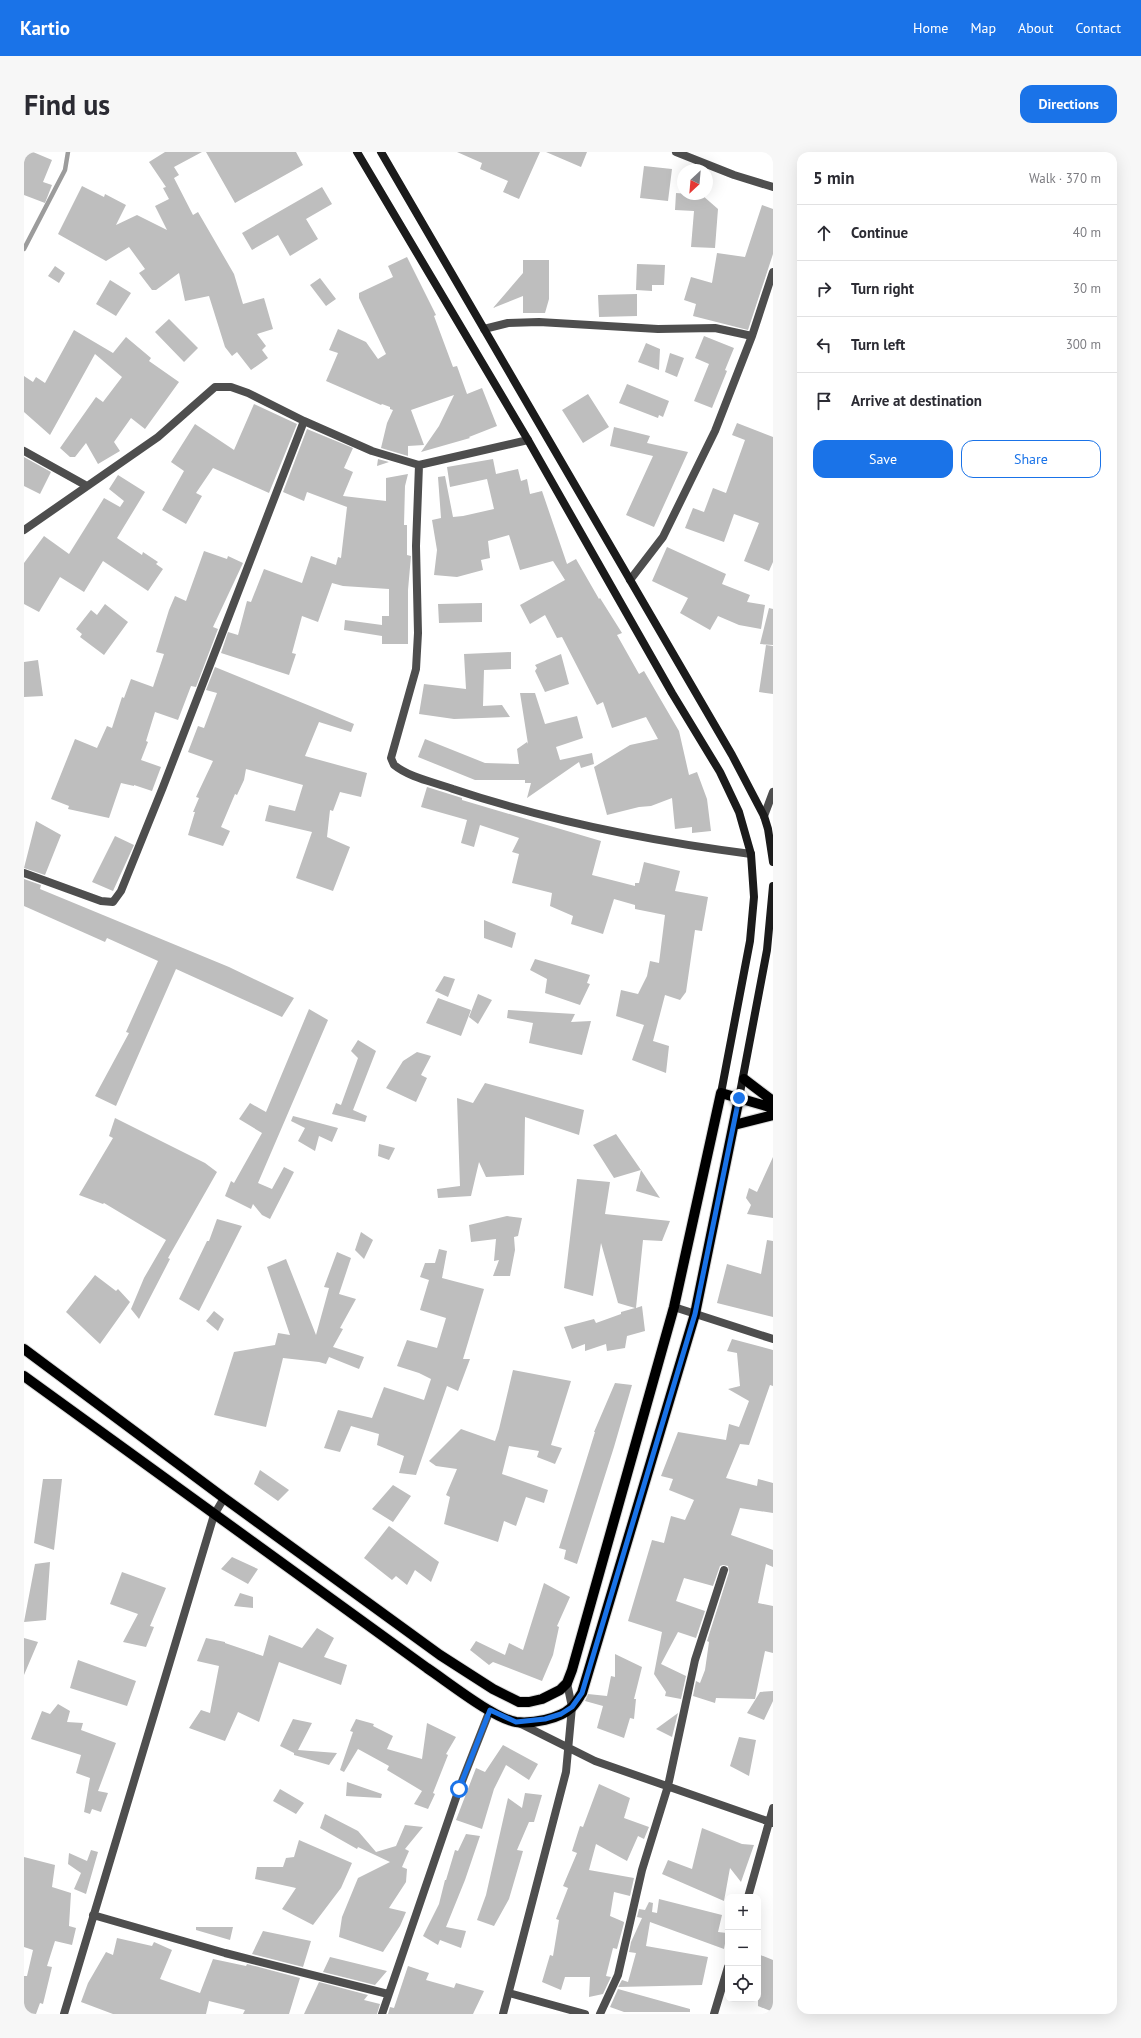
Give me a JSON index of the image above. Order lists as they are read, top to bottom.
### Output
{
  "north": "bottom left",
  "page": {
    "header": "Kartio",
    "nav": [
      "Home",
      "Map",
      "About",
      "Contact"
    ],
    "buttons": [
      "Directions",
      ["Save", "Share"]
    ],
    "title": "Find us",
    "heading": ["5 min", "Walk · 370 m"],
    "list": [
      ["Continue", "40 m"],
      ["Turn right", "30 m"],
      ["Turn left", "300 m"],
      "Arrive at destination"
    ],
    "map_buttons": ["+", "−"]
  }
}
